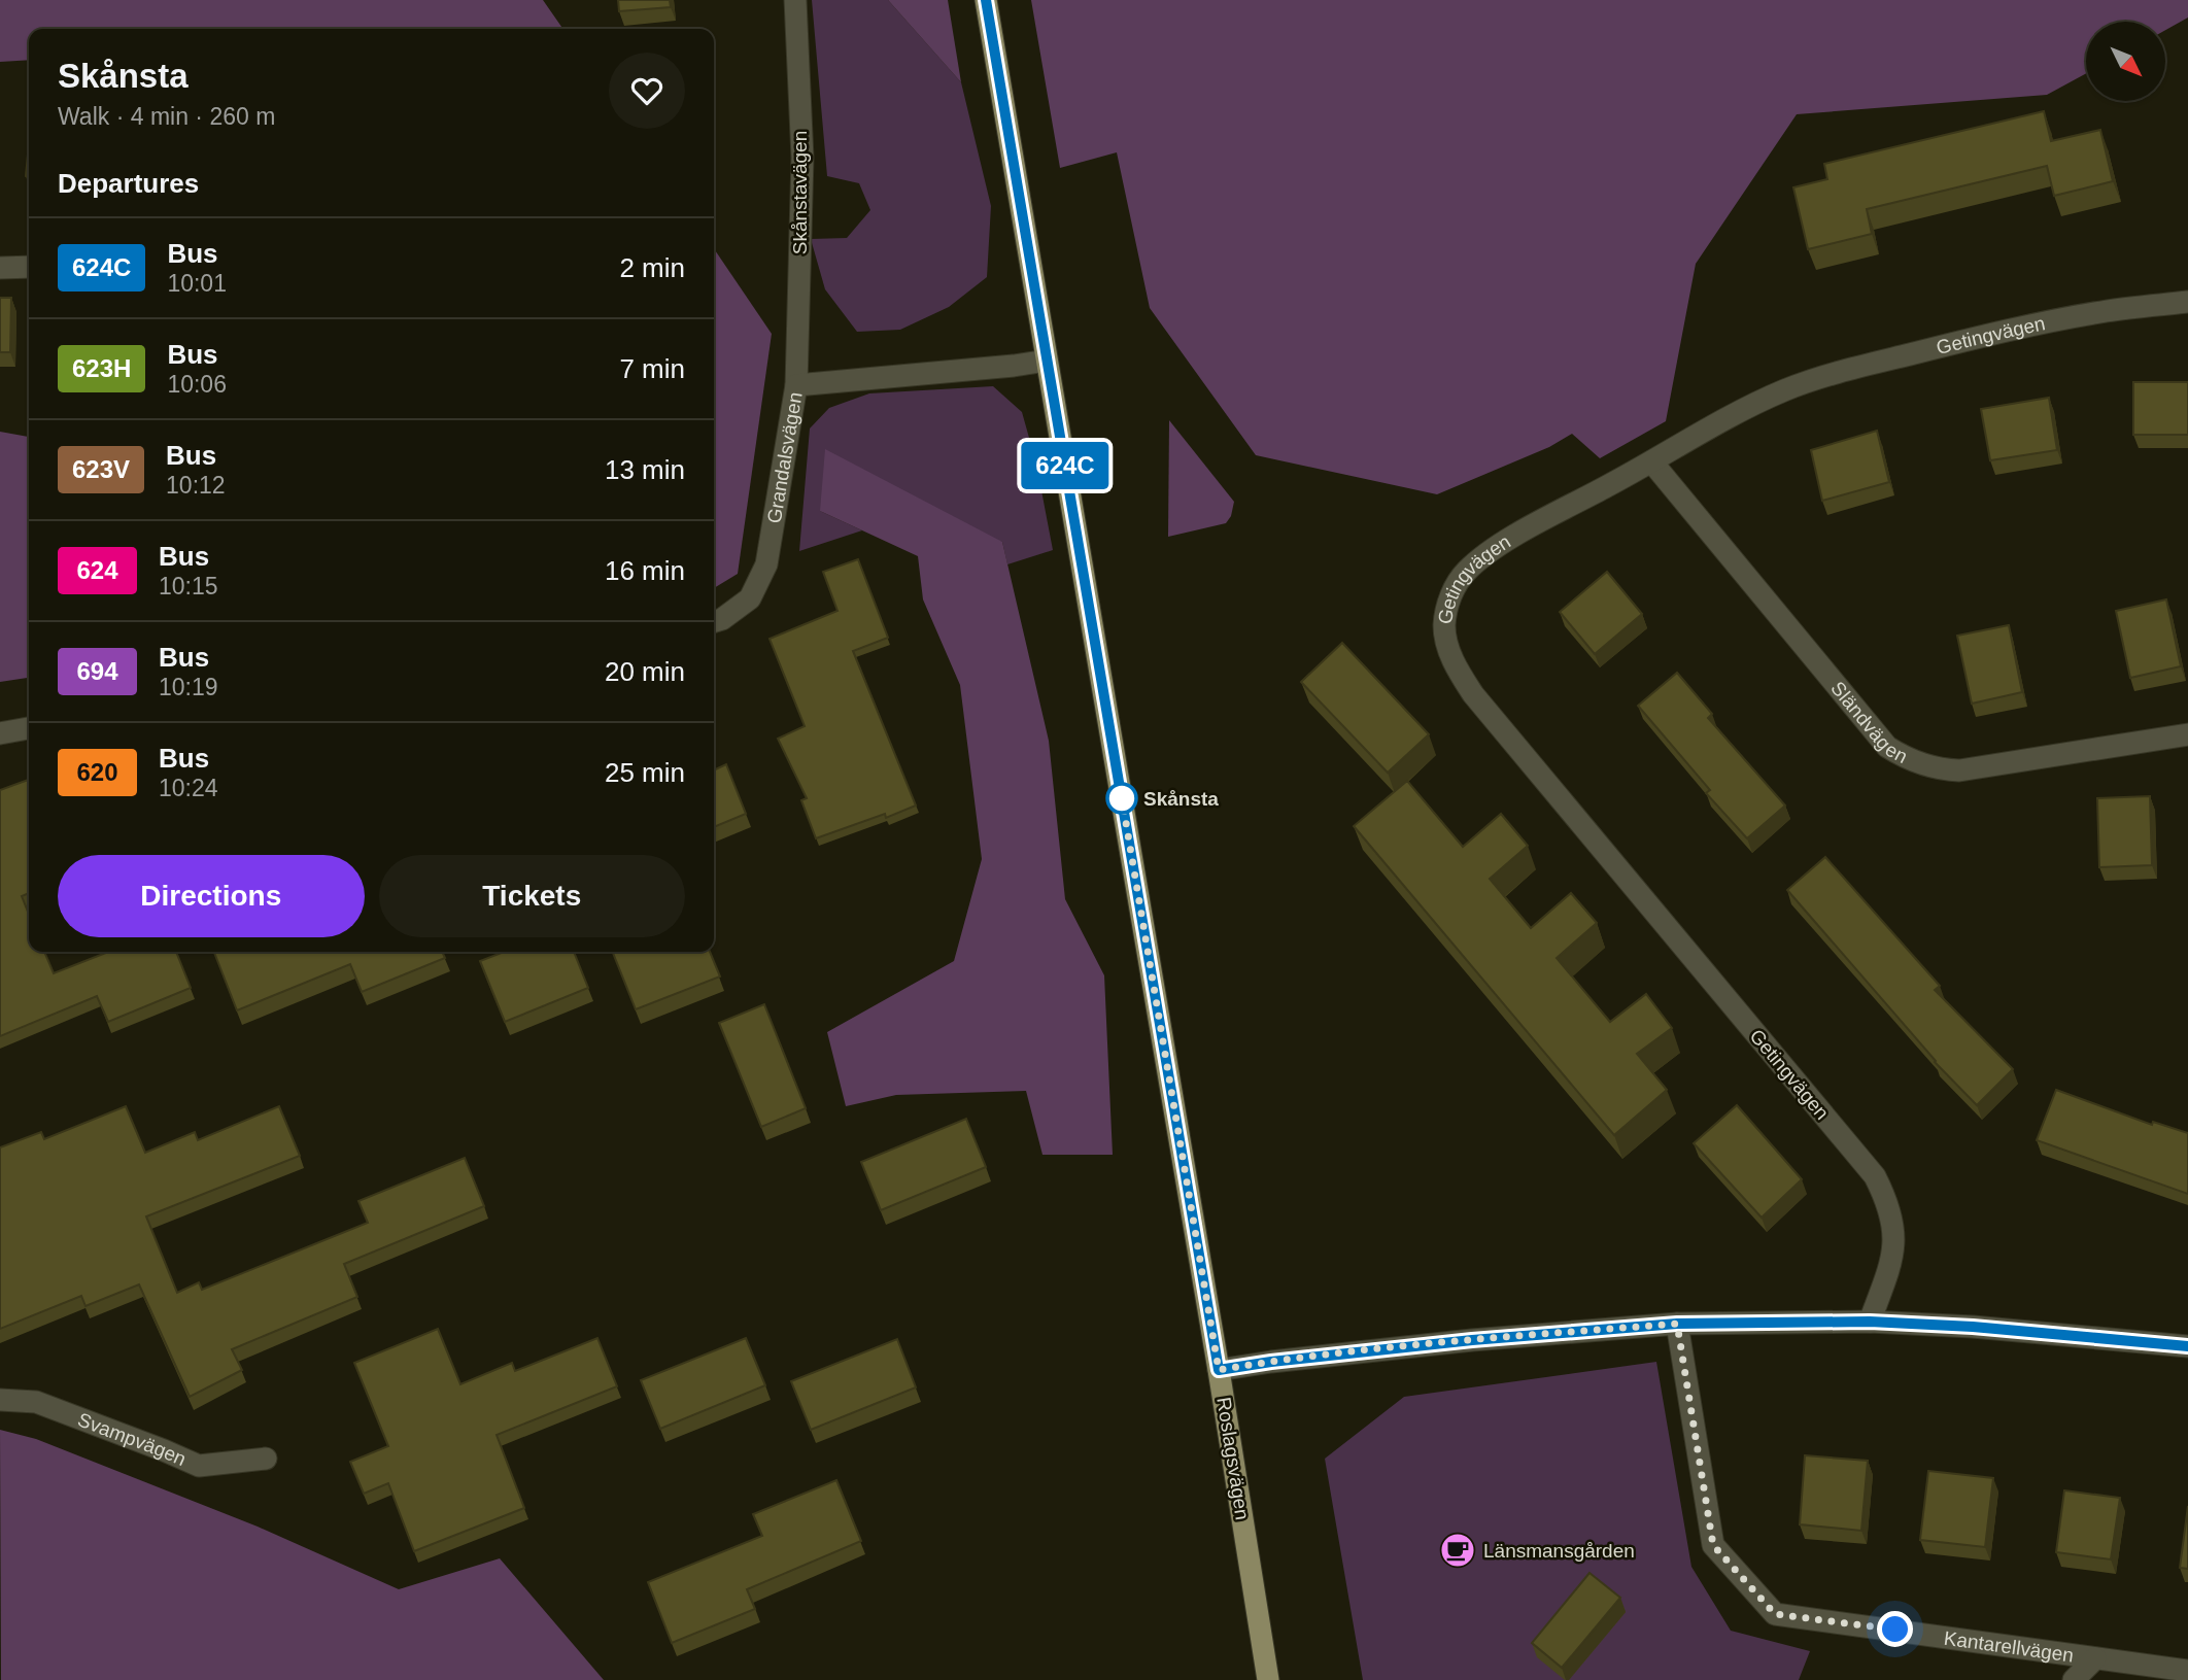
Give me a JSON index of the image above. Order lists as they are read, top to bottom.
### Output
{
  "streets": {
    "main road": ["Roslagsvägen"],
    "street": [
      "Skånstavägen",
      "Getingvägen",
      "Grandalsvägen",
      "Sländvägen",
      "Svampvägen",
      "Kantarellvägen"
    ]
  },
  "crossings": [
    ["Skånstavägen", "Grandalsvägen"],
    ["Getingvägen", "Sländvägen"],
    ["Grandalsvägen", "Roslagsvägen"]
  ],
  "places": {
    "other": ["Skånsta"],
    "cafe": ["Länsmansgården"]
  },
  "lines": ["bus line 624C"],
  "north": "bottom right",
  "page": {
    "on_map": "624C",
    "heading": [
      ["Skånsta", "Walk · 4 min · 260 m"],
      "Departures"
    ],
    "list": [
      {
        "mark": "624C",
        "name": "Bus",
        "note": "10:01",
        "value": "2 min"
      },
      {
        "mark": "623H",
        "name": "Bus",
        "note": "10:06",
        "value": "7 min"
      },
      {
        "mark": "623V",
        "name": "Bus",
        "note": "10:12",
        "value": "13 min"
      },
      {
        "mark": "624",
        "name": "Bus",
        "note": "10:15",
        "value": "16 min"
      },
      {
        "mark": "694",
        "name": "Bus",
        "note": "10:19",
        "value": "20 min"
      },
      {
        "mark": "620",
        "name": "Bus",
        "note": "10:24",
        "value": "25 min"
      }
    ],
    "buttons": ["Directions", "Tickets"]
  }
}
